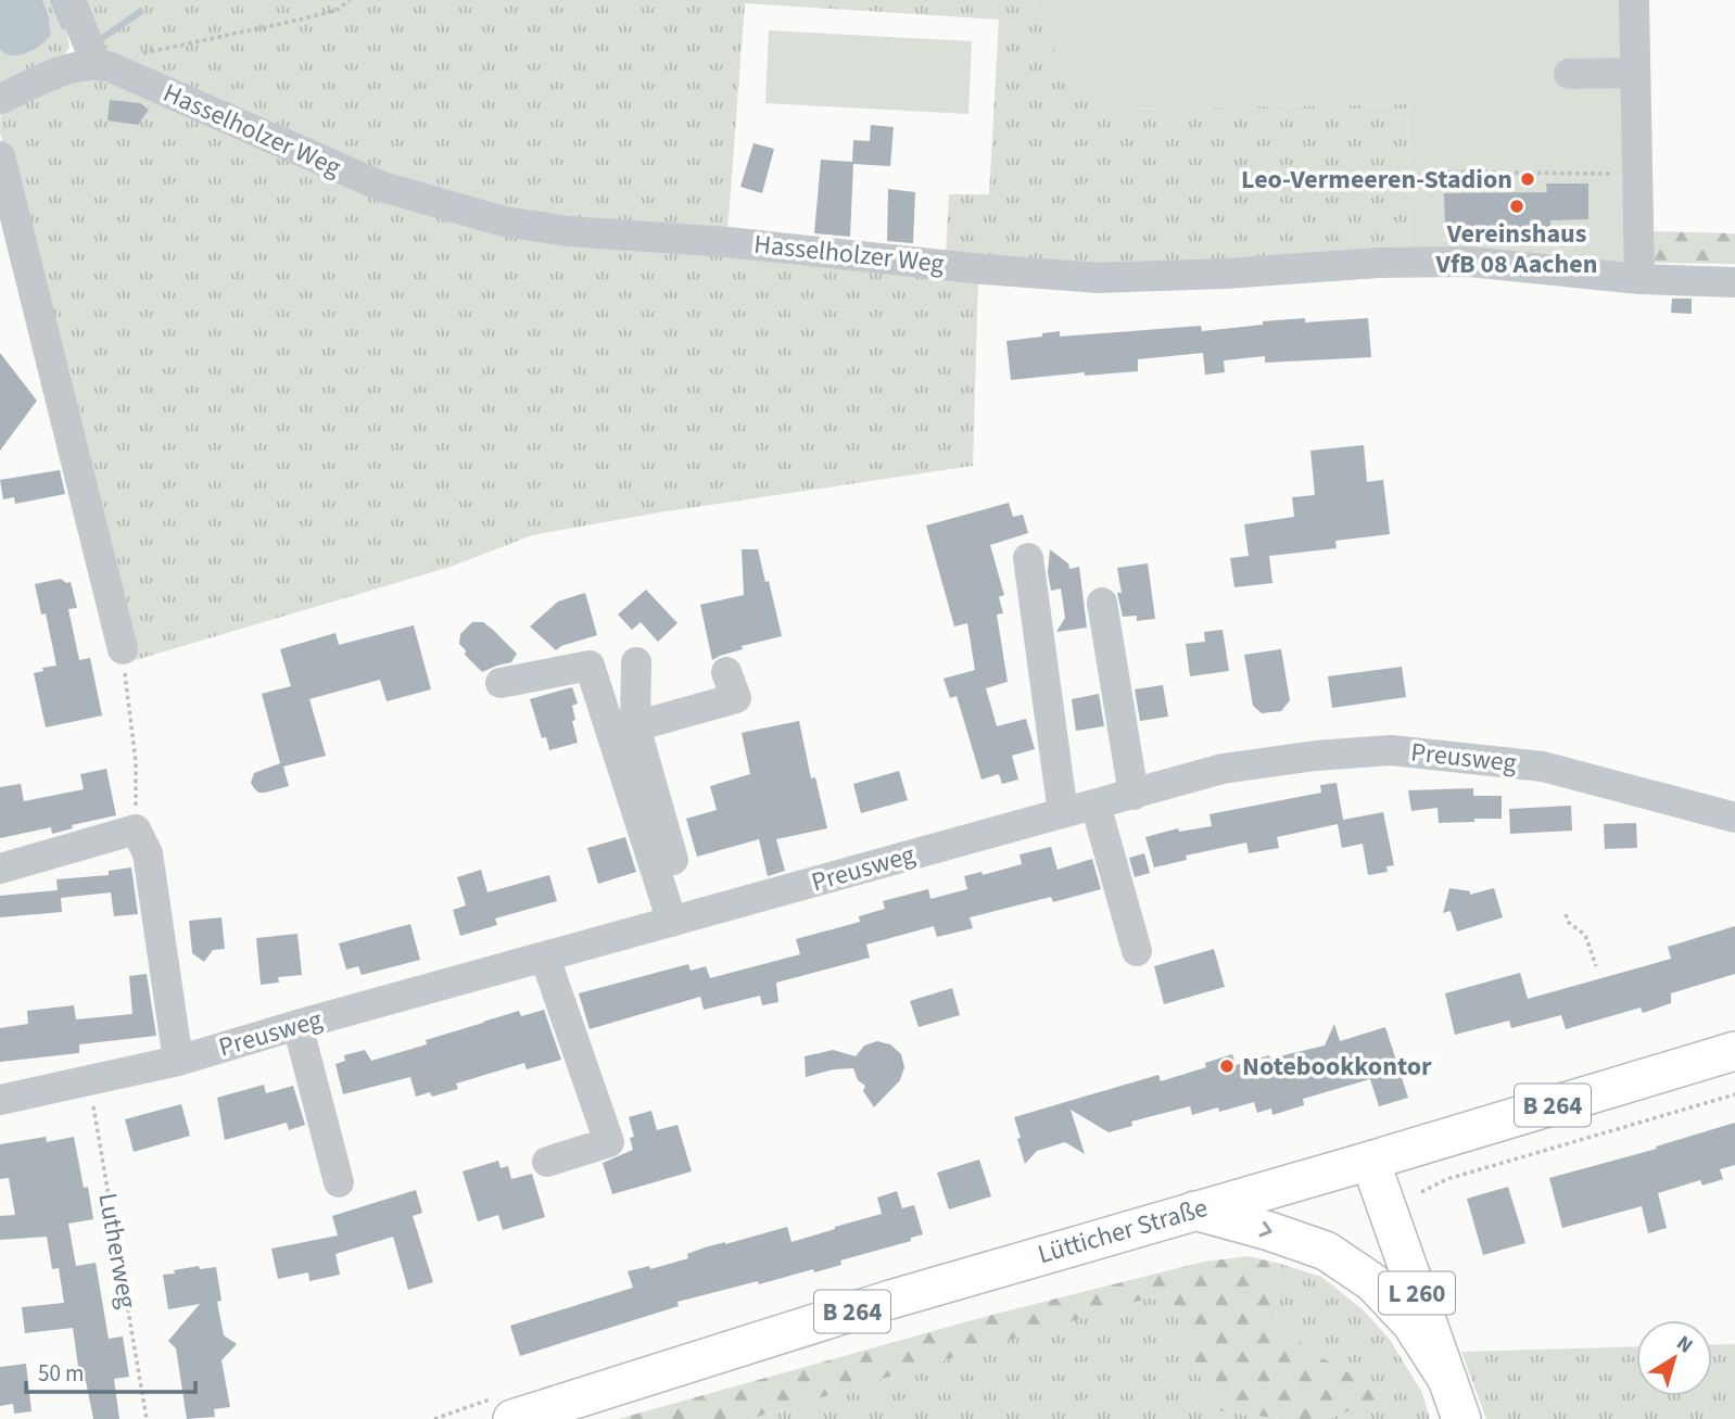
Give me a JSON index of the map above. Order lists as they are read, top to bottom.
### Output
{
  "streets": {
    "main road": ["B 264", "Lütticher Straße", "L 260"],
    "street": ["Hasselholzer Weg", "Preusweg"],
    "path": ["Lutherweg"]
  },
  "crossings": [
    ["Preusweg", "Lutherweg"],
    ["Lütticher Straße", "L 260"]
  ],
  "places": ["Leo-Vermeeren-Stadion", "Vereinshaus VfB 08 Aachen", "Notebookkontor"],
  "scale_bar": "50 m",
  "north": "top right"
}
